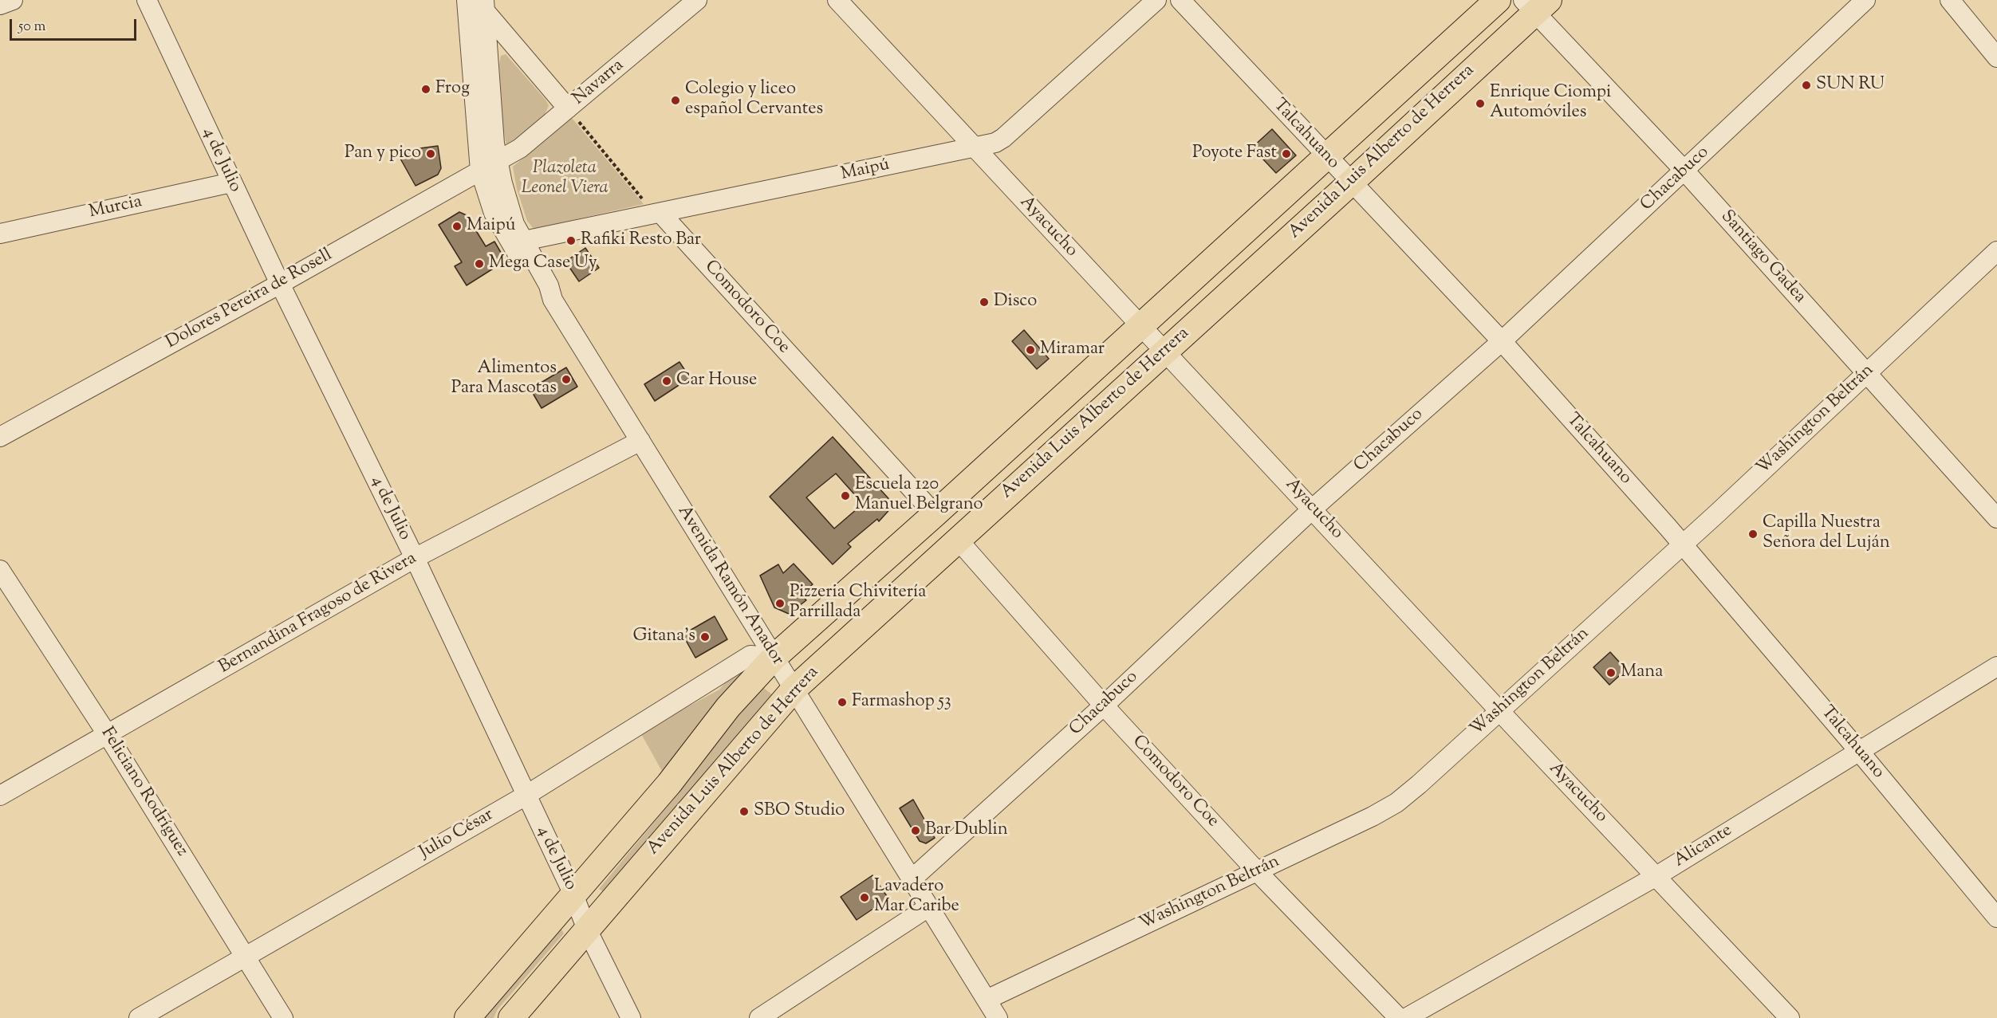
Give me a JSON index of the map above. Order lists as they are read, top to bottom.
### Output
{
  "streets": {
    "main road": ["Avenida Luis Alberto de Herrera"],
    "street": [
      "Navarra",
      "Talcahuano",
      "4 de Julio",
      "Maipú",
      "Chacabuco",
      "Murcia",
      "Ayacucho",
      "Santiago Gadea",
      "Dolores Pereira de Rosell",
      "Comodoro Coe",
      "Washington Beltrán",
      "Avenida Ramón Anador",
      "Bernandina Fragoso de Rivera",
      "Feliciano Rodríguez",
      "Julio César",
      "Alicante"
    ]
  },
  "crossings": [
    ["Navarra", "Dolores Pereira de Rosell"],
    ["Navarra", "Avenida Ramón Anador"],
    ["Talcahuano", "Avenida Luis Alberto de Herrera"],
    ["Talcahuano", "Chacabuco"],
    ["Talcahuano", "Washington Beltrán"],
    ["Talcahuano", "Alicante"],
    ["Avenida Luis Alberto de Herrera", "4 de Julio"],
    ["Avenida Luis Alberto de Herrera", "Ayacucho"],
    ["Avenida Luis Alberto de Herrera", "Santiago Gadea"],
    ["Avenida Luis Alberto de Herrera", "Comodoro Coe"],
    ["Avenida Luis Alberto de Herrera", "Avenida Ramón Anador"],
    ["Avenida Luis Alberto de Herrera", "Julio César"],
    ["4 de Julio", "Murcia"],
    ["4 de Julio", "Dolores Pereira de Rosell"],
    ["4 de Julio", "Bernandina Fragoso de Rivera"],
    ["4 de Julio", "Julio César"],
    ["Maipú", "Ayacucho"],
    ["Maipú", "Comodoro Coe"],
    ["Maipú", "Avenida Ramón Anador"],
    ["Chacabuco", "Ayacucho"],
    ["Chacabuco", "Santiago Gadea"],
    ["Chacabuco", "Comodoro Coe"],
    ["Chacabuco", "Avenida Ramón Anador"],
    ["Ayacucho", "Washington Beltrán"],
    ["Ayacucho", "Alicante"],
    ["Santiago Gadea", "Washington Beltrán"],
    ["Dolores Pereira de Rosell", "Avenida Ramón Anador"],
    ["Comodoro Coe", "Washington Beltrán"],
    ["Washington Beltrán", "Avenida Ramón Anador"],
    ["Avenida Ramón Anador", "Bernandina Fragoso de Rivera"],
    ["Avenida Ramón Anador", "Julio César"],
    ["Bernandina Fragoso de Rivera", "Feliciano Rodríguez"],
    ["Feliciano Rodríguez", "Julio César"]
  ],
  "parks": ["Plazoleta Leonel Viera"],
  "places": [
    "SUN RU",
    "Frog",
    "Colegio y liceo español Cervantes",
    "Enrique Ciompi Automóviles",
    "Pan y pico",
    "Poyote Fast",
    "Maipú",
    "Rafiki Resto Bar",
    "Mega Case Uy",
    "Disco",
    "Miramar",
    "Alimentos Para Mascotas",
    "Car House",
    "Escuela 120 Manuel Belgrano",
    "Capilla Nuestra Señora del Luján",
    "Pizzeria Chivitería Parrillada",
    "Gitana's",
    "Mana",
    "Farmashop 53",
    "SBO Studio",
    "Bar Dublin",
    "Lavadero Mar Caribe"
  ],
  "scale_bar": "50 m"
}
